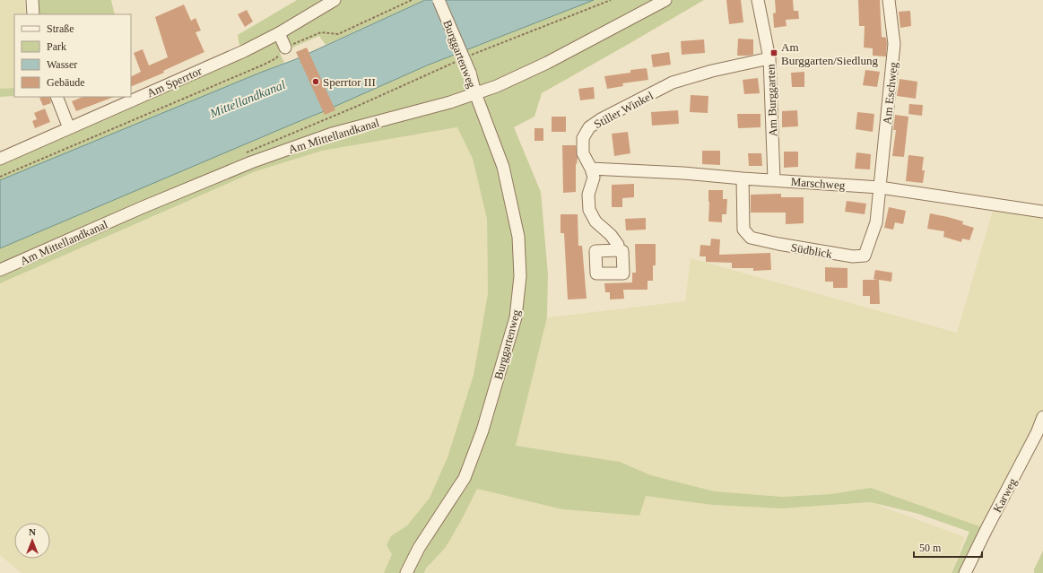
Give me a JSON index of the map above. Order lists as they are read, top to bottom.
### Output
{
  "streets": {
    "street": [
      "Burggartenweg",
      "Am Sperrtor",
      "Am Eschweg",
      "Am Burggarten",
      "Stiller Winkel",
      "Am Mittellandkanal",
      "Marschweg",
      "Südblick",
      "Karweg"
    ]
  },
  "crossings": [
    ["Burggartenweg", "Am Mittellandkanal"],
    ["Am Eschweg", "Marschweg"],
    ["Am Eschweg", "Südblick"],
    ["Am Burggarten", "Stiller Winkel"],
    ["Am Burggarten", "Marschweg"],
    ["Stiller Winkel", "Marschweg"],
    ["Marschweg", "Südblick"]
  ],
  "water": ["Mittellandkanal"],
  "places": {
    "transit": ["Am Burggarten/Siedlung"],
    "other": ["Sperrtor III"]
  },
  "legend": [
    "Straße",
    "Park",
    "Wasser",
    "Gebäude"
  ],
  "scale_bar": "50 m",
  "north": "top"
}
